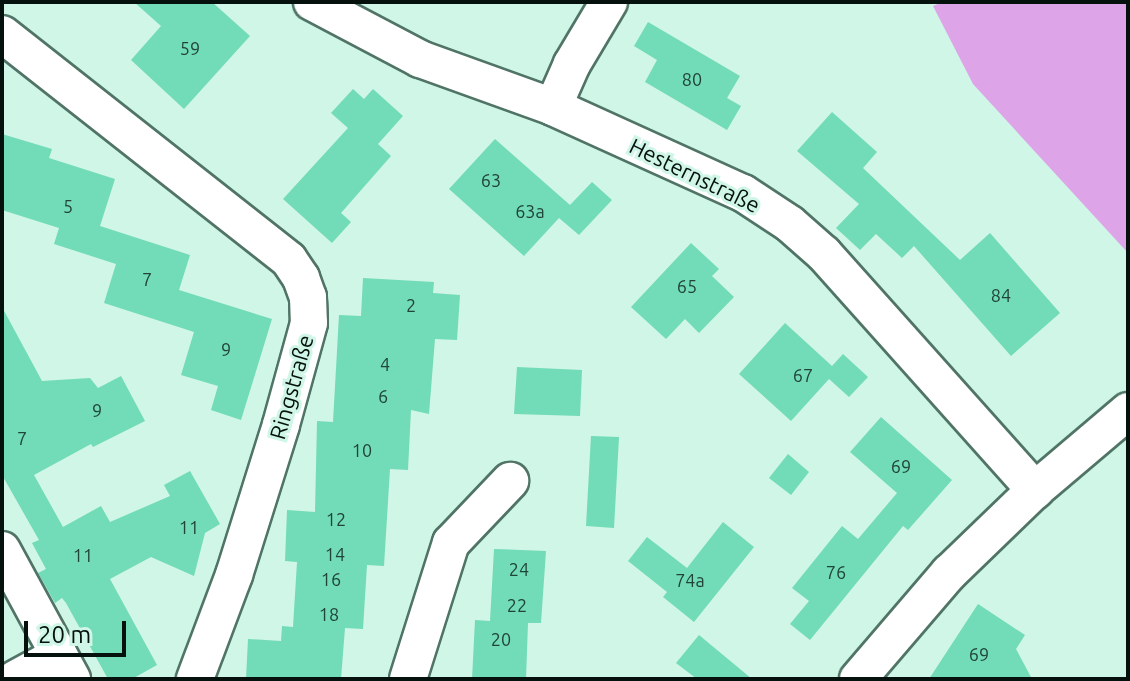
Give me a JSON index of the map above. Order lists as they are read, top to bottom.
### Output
{
  "streets": {
    "street": ["Hesternstraße", "Ringstraße"]
  },
  "house_numbers": [
    "59",
    "80",
    "63",
    "5",
    "63a",
    "7",
    "65",
    "84",
    "2",
    "9",
    "4",
    "67",
    "6",
    "9",
    "7",
    "10",
    "69",
    "12",
    "11",
    "14",
    "11",
    "24",
    "76",
    "16",
    "74a",
    "22",
    "18",
    "20",
    "69"
  ],
  "scale_bar": "20 m"
}
